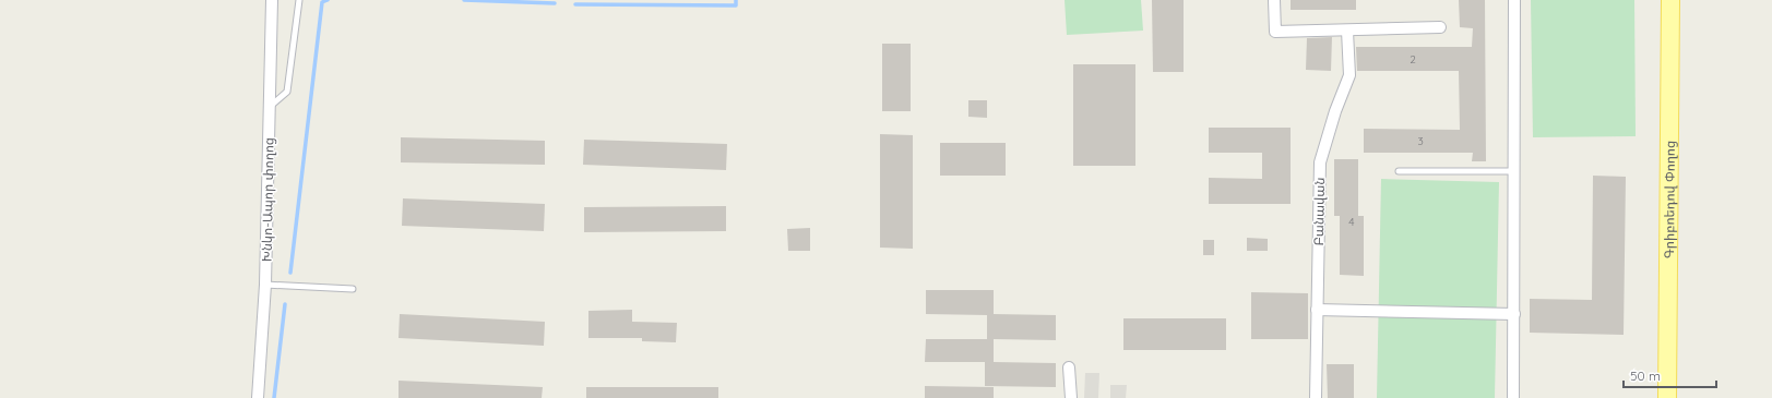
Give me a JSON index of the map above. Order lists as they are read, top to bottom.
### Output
{
  "streets": {
    "main road": ["Գրիբոեդով Փողոց"],
    "street": ["Խնկո-Ապոր փողոց", "Բանավան"]
  },
  "house_numbers": ["2", "3", "4"],
  "scale_bar": "50 m"
}
